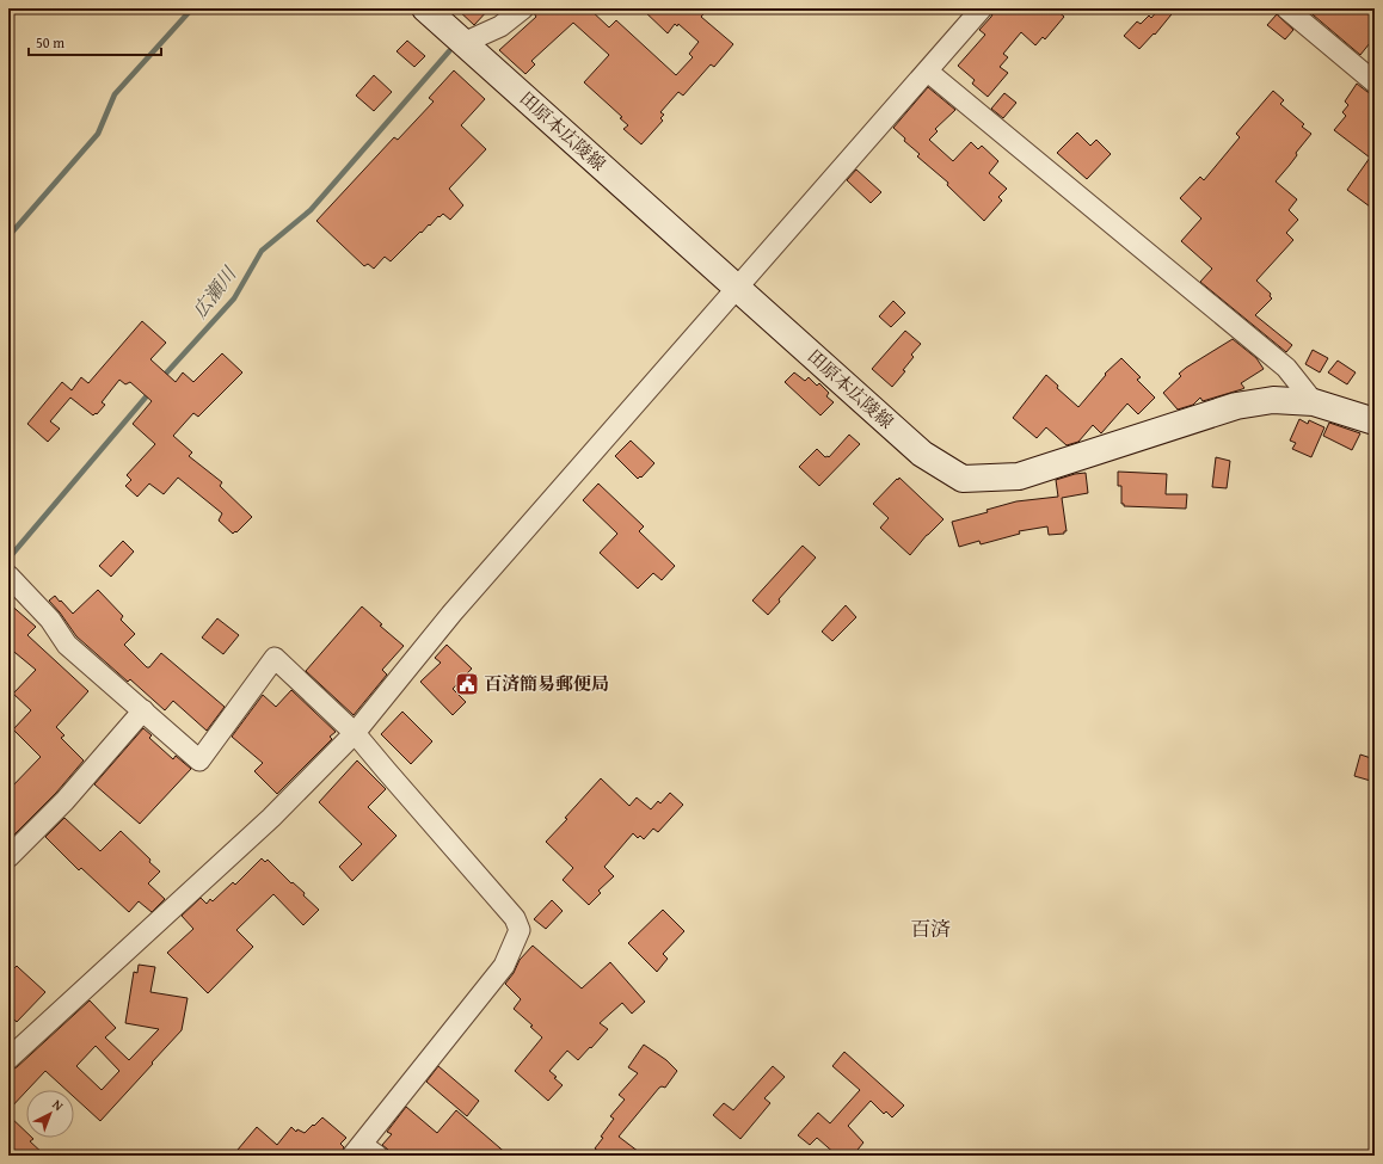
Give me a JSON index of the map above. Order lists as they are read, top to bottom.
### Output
{
  "streets": {
    "main road": ["田原本広陵線"]
  },
  "districts": ["百済"],
  "water": ["広瀬川"],
  "places": {
    "public building": ["百済簡易郵便局"]
  },
  "scale_bar": "50 m",
  "north": "top right"
}
